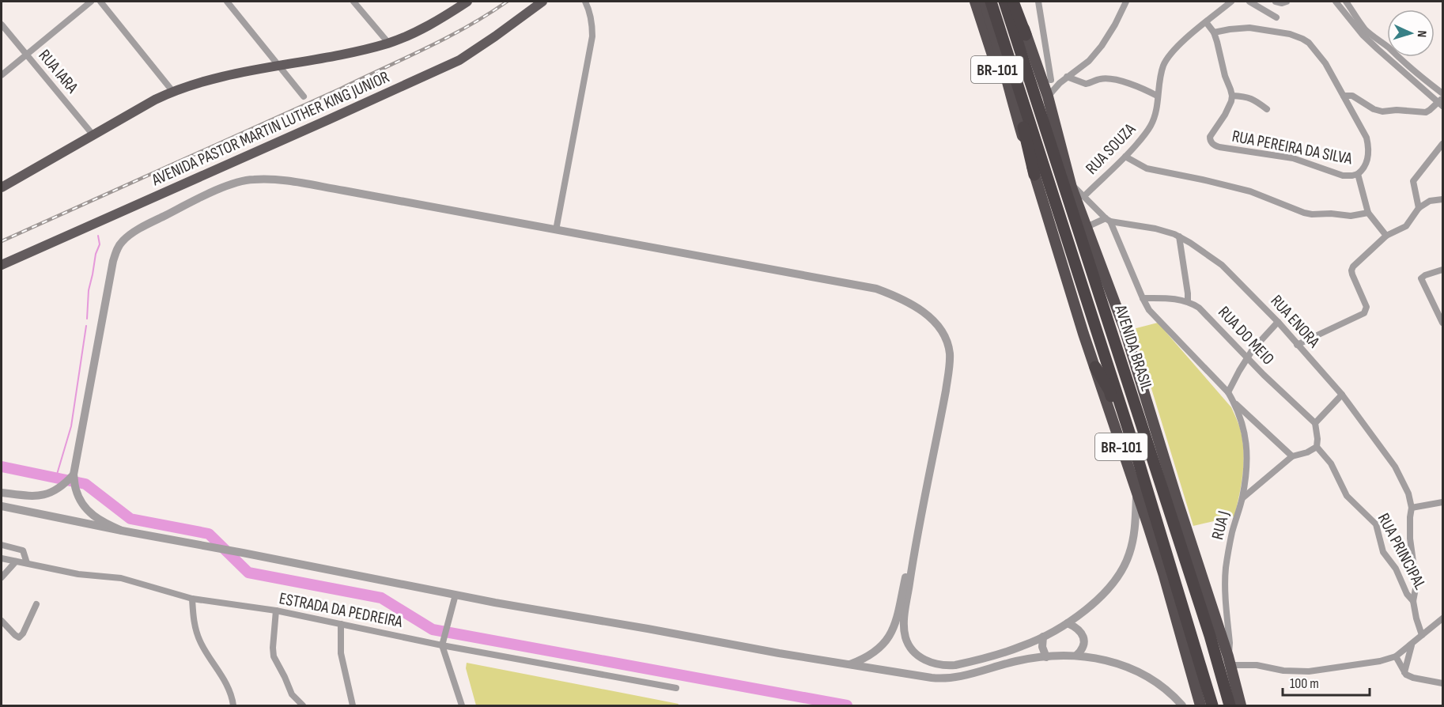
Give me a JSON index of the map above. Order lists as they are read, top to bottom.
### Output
{
  "streets": {
    "highway": ["BR-101", "AVENIDA BRASIL"],
    "main road": ["AVENIDA PASTOR MARTIN LUTHER KING JUNIOR"],
    "street": [
      "RUA IARA",
      "RUA PEREIRA DA SILVA",
      "RUA SOUZA",
      "RUA ENORA",
      "RUA DO MEIO",
      "RUA J",
      "RUA PRINCIPAL",
      "ESTRADA DA PEDREIRA"
    ]
  },
  "crossings": [
    ["RUA IARA", "AVENIDA PASTOR MARTIN LUTHER KING JUNIOR"],
    ["RUA ENORA", "RUA J"],
    ["RUA DO MEIO", "RUA J"],
    ["AVENIDA BRASIL", "RUA J"]
  ],
  "scale_bar": "100 m",
  "north": "right"
}
